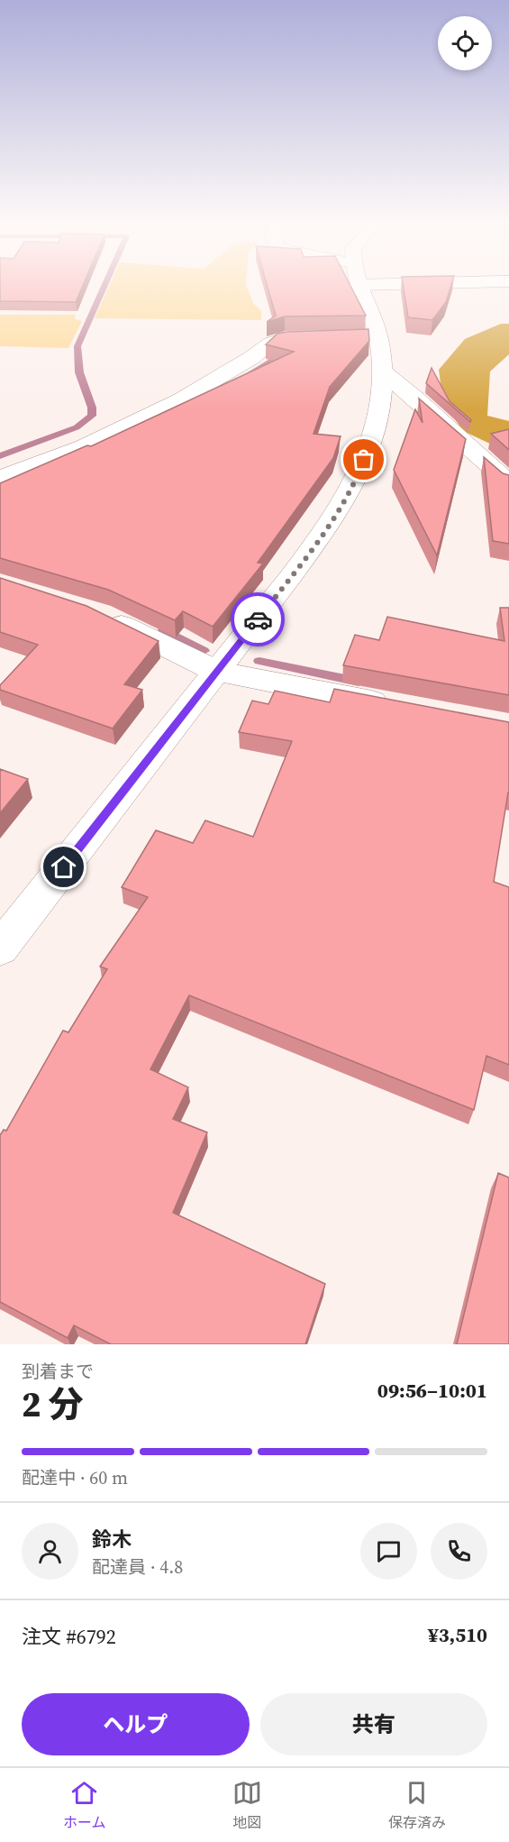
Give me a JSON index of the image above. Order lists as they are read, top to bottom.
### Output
{
  "page": {
    "heading": ["2 分", "到着まで", "09:56–10:01"],
    "panel": [
      "鈴木",
      "配達員 · 4.8",
      "注文 #6792",
      "¥3,510"
    ],
    "bar": "配達中 · 60 m",
    "buttons": ["ヘルプ", "共有"],
    "tabs": ["ホーム", "地図", "保存済み"]
  }
}
